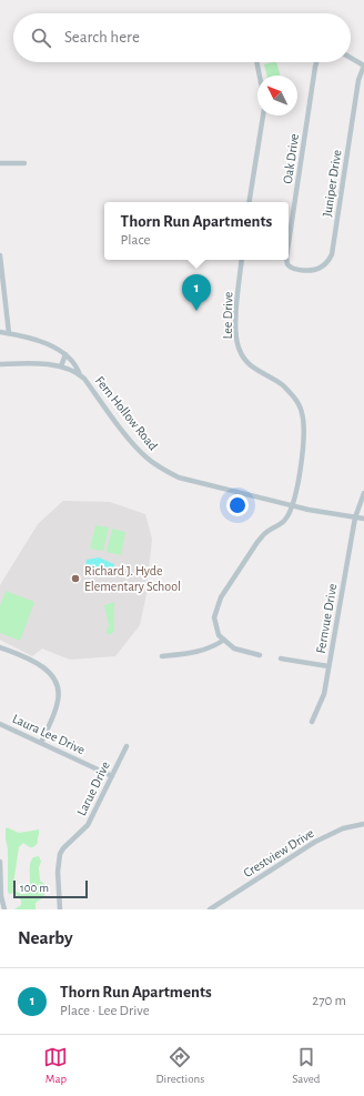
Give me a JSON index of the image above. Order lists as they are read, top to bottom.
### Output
{
  "streets": {
    "street": [
      "Oak Drive",
      "Juniper Drive",
      "Lee Drive",
      "Fern Hollow Road",
      "Fernvue Drive",
      "Laura Lee Drive",
      "Larue Drive",
      "Crestview Drive"
    ]
  },
  "crossings": [
    ["Oak Drive", "Juniper Drive"],
    ["Lee Drive", "Fern Hollow Road"],
    ["Fern Hollow Road", "Fernvue Drive"],
    ["Laura Lee Drive", "Larue Drive"]
  ],
  "places": ["Richard J. Hyde Elementary School"],
  "scale_bar": "100 m",
  "north": "top left",
  "page": {
    "search": "Search here",
    "popup": ["Thorn Run Apartments", "Place"],
    "pins": "1",
    "scale": "100 m",
    "heading": "Nearby",
    "list": [
      {
        "mark": "1",
        "name": "Thorn Run Apartments",
        "note": "Place · Lee Drive",
        "value": "270 m"
      }
    ],
    "nav": ["Map", "Directions", "Saved"]
  }
}
